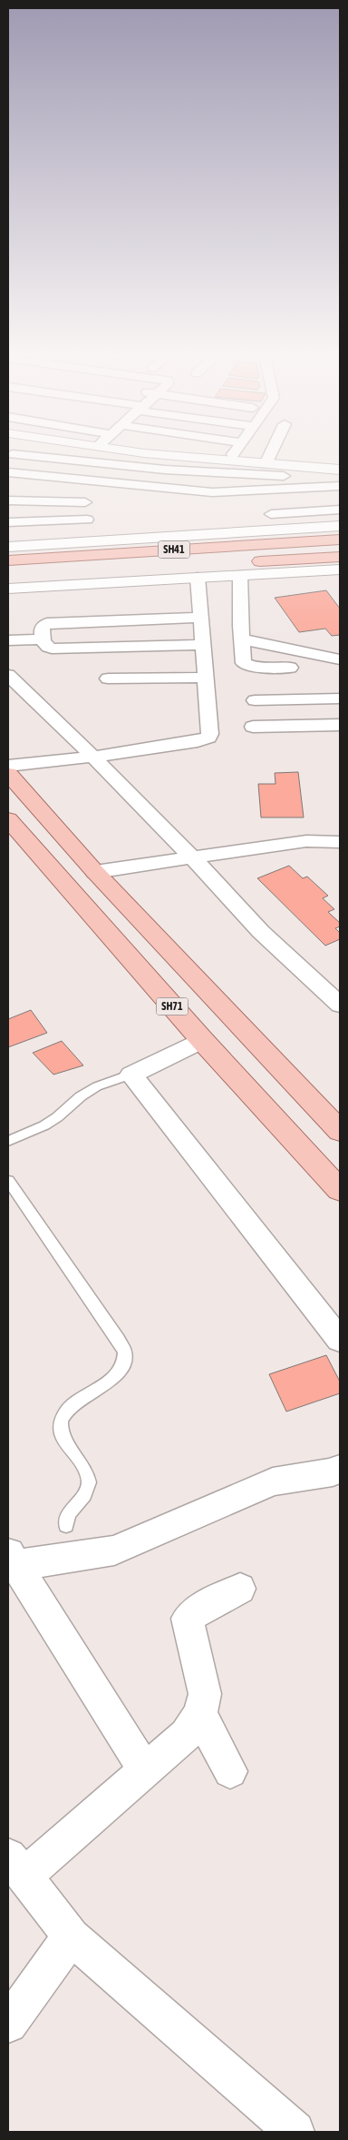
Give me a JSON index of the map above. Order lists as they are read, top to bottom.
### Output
{
  "streets": {
    "main road": ["SH41", "SH71"]
  }
}
